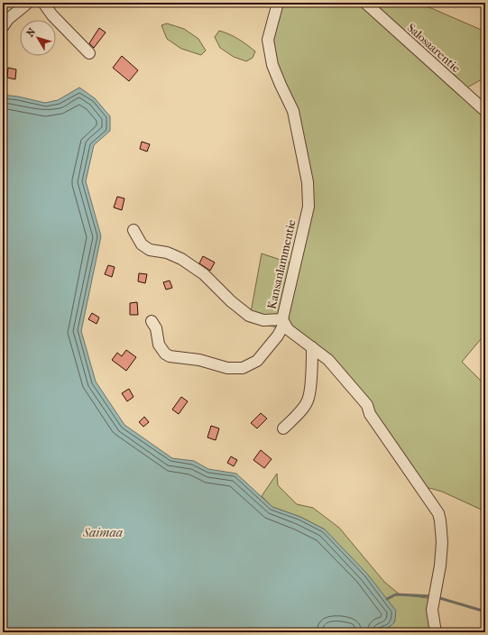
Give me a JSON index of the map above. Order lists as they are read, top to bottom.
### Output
{
  "streets": {
    "street": ["Salosaarentie", "Kansanlammentie"]
  },
  "water": ["Saimaa"],
  "north": "top left"
}
